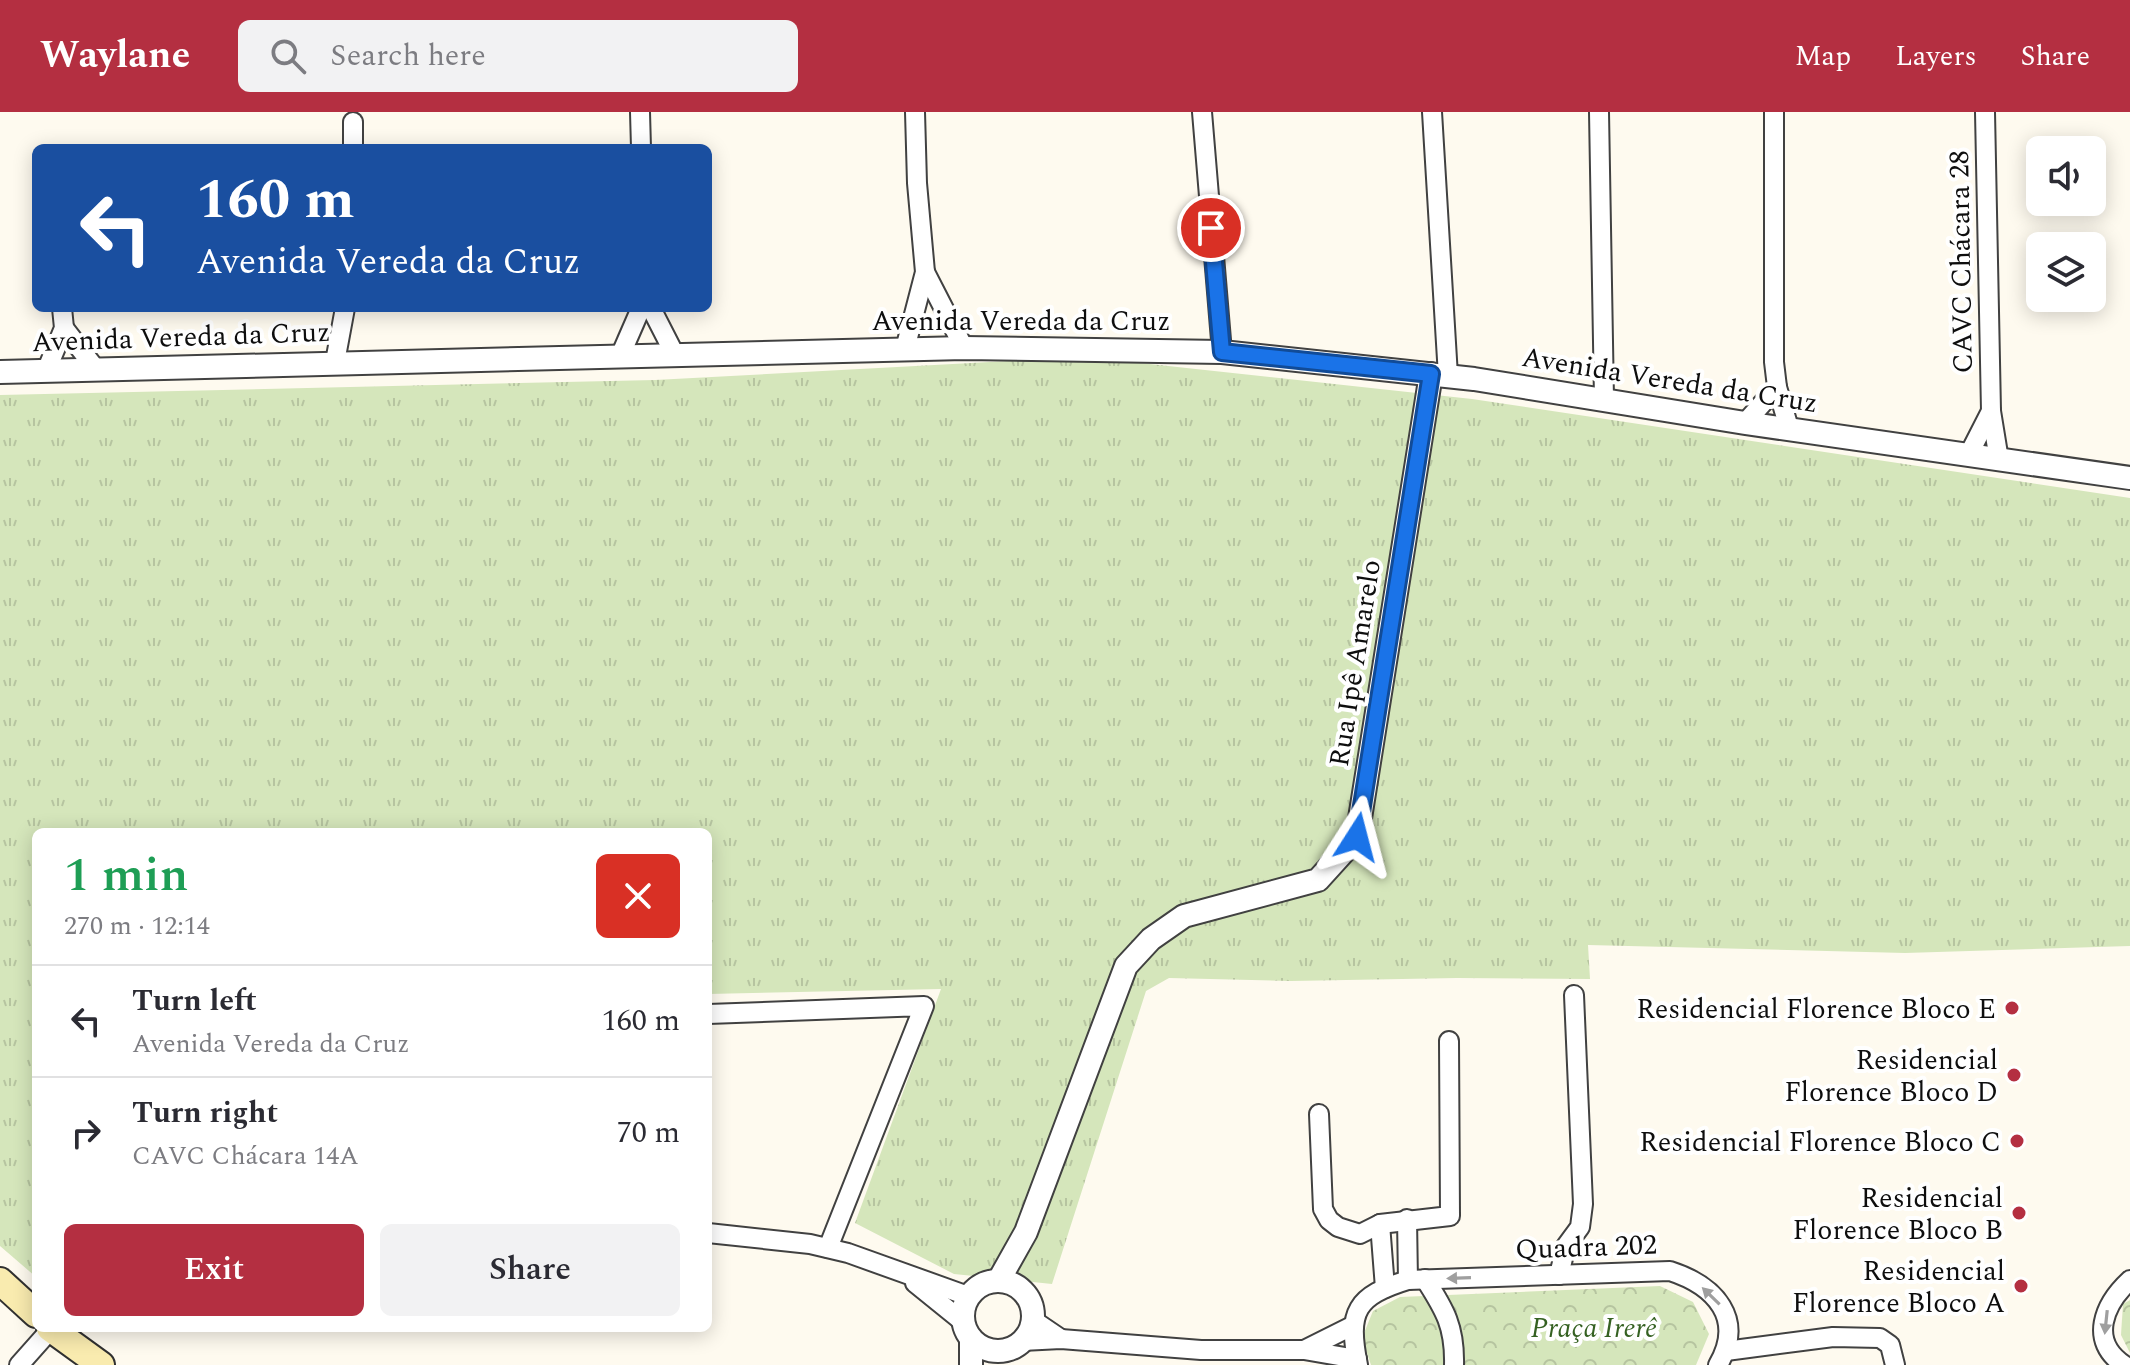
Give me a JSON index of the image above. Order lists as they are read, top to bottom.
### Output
{
  "streets": {
    "street": [
      "CAVC Chácara 28",
      "Avenida Vereda da Cruz",
      "Rua Ipê Amarelo",
      "Quadra 202"
    ]
  },
  "crossings": [
    ["CAVC Chácara 28", "Avenida Vereda da Cruz"],
    ["Avenida Vereda da Cruz", "Rua Ipê Amarelo"]
  ],
  "one_way": ["Quadra 202"],
  "parks": ["Praça Irerê"],
  "places": [
    "Residencial Florence Bloco E",
    "Residencial Florence Bloco D",
    "Residencial Florence Bloco C",
    "Residencial Florence Bloco B",
    "Residencial Florence Bloco A"
  ],
  "page": {
    "header": "Waylane",
    "search": "Search here",
    "nav": ["Map", "Layers", "Share"],
    "turn": ["160 m", "Avenida Vereda da Cruz"],
    "heading": ["1 min", "270 m · 12:14"],
    "list": [
      {
        "name": "Turn left",
        "note": "Avenida Vereda da Cruz",
        "value": "160 m"
      },
      {
        "name": "Turn right",
        "note": "CAVC Chácara 14A",
        "value": "70 m"
      }
    ],
    "buttons": ["Exit", "Share"]
  }
}
